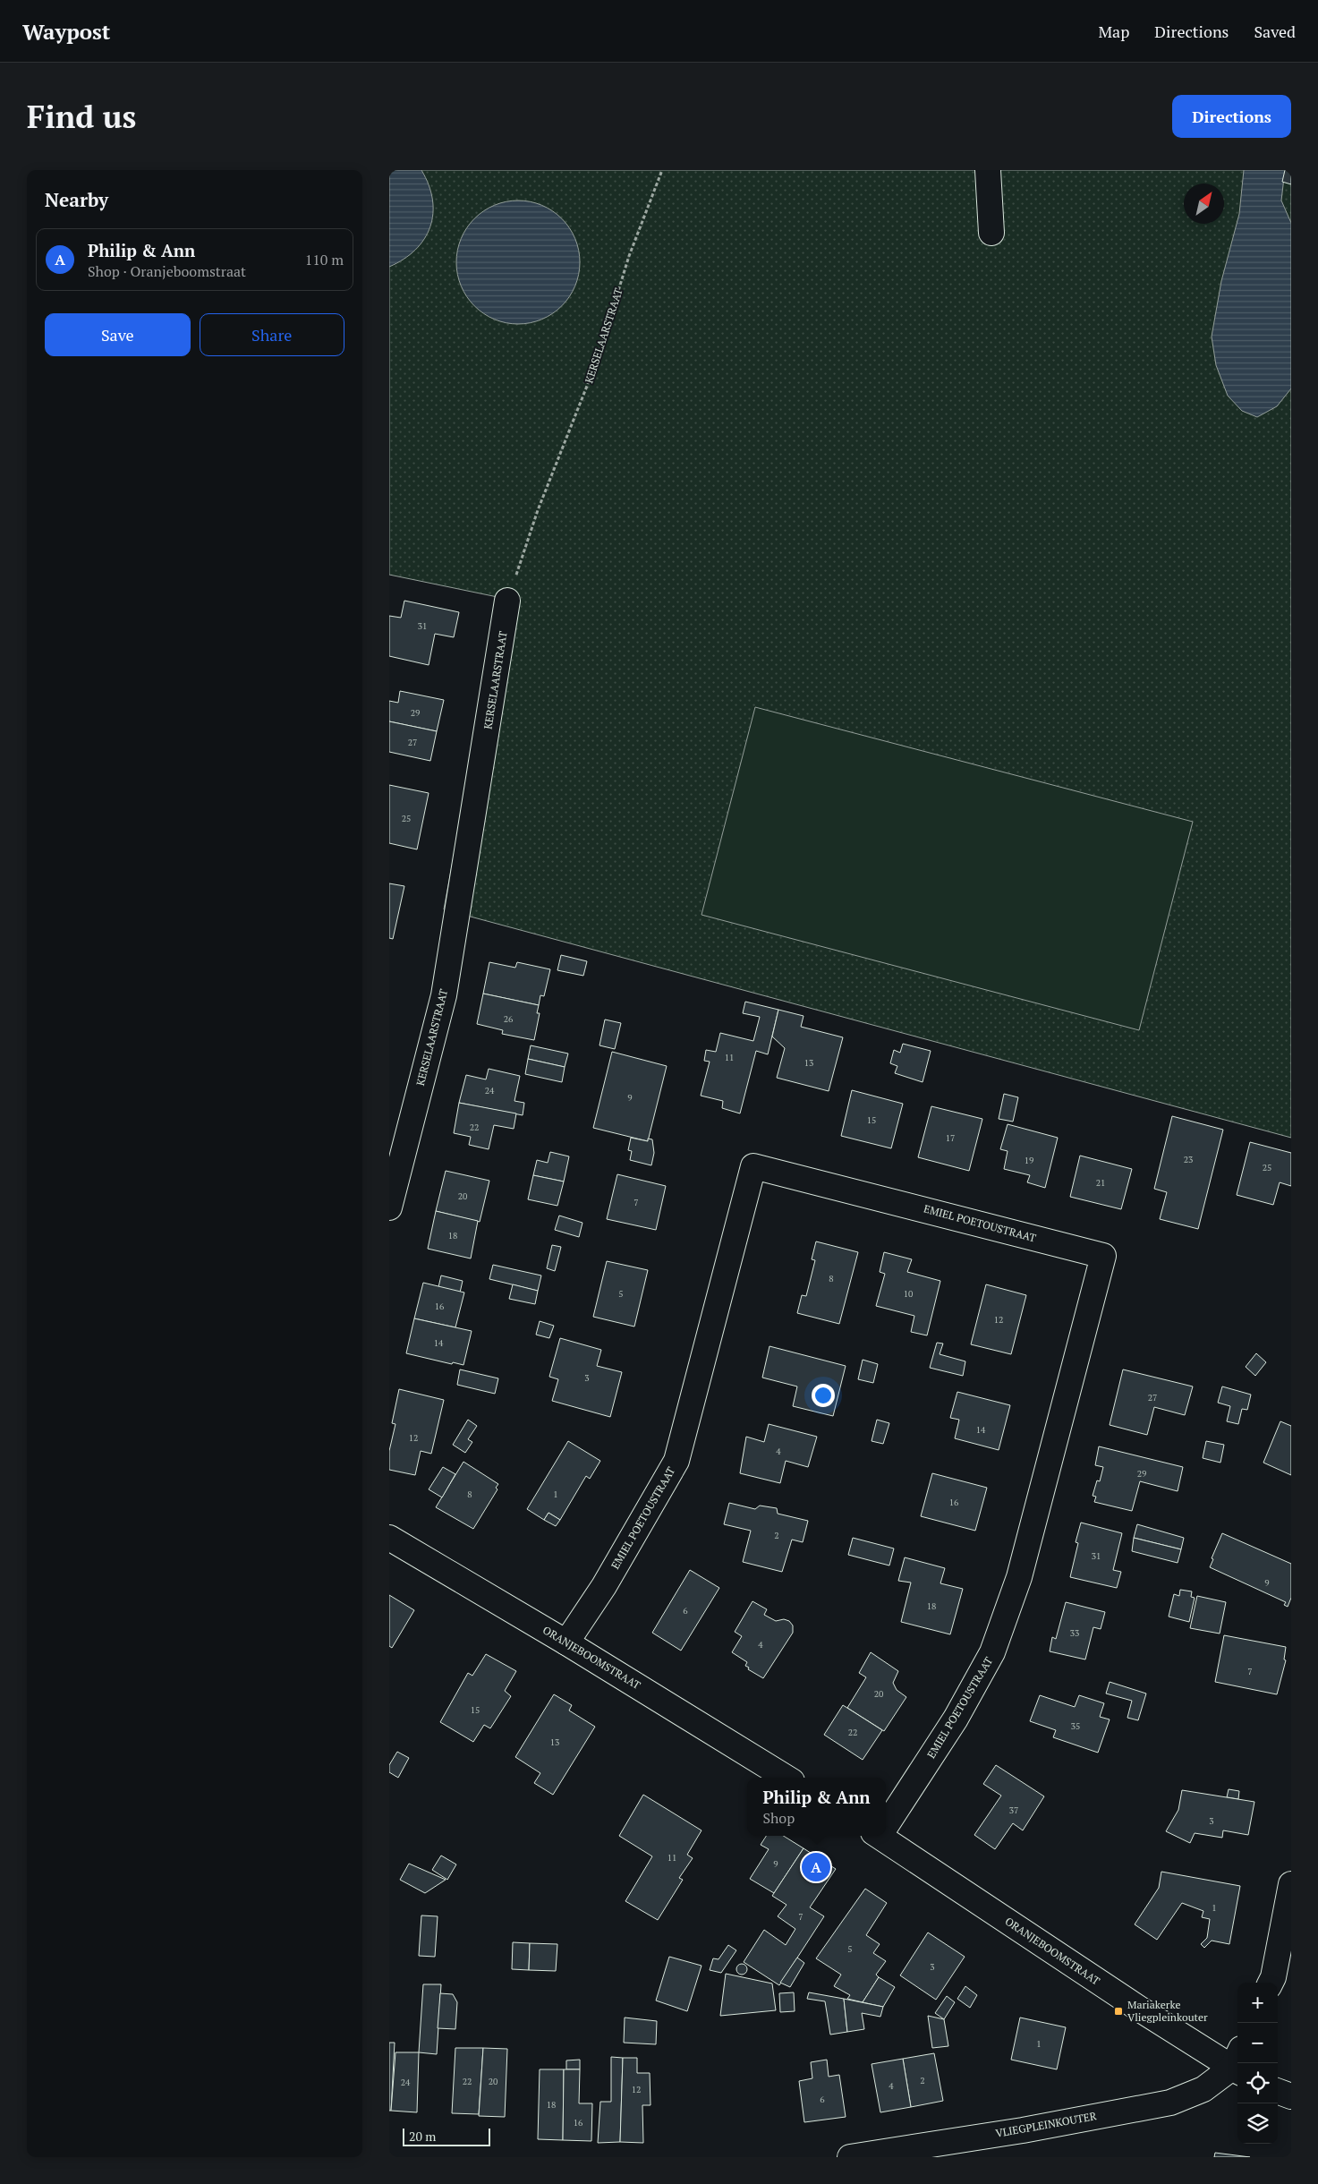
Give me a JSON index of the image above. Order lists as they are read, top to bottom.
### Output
{
  "streets": {
    "street": [
      "KERSELAARSTRAAT",
      "EMIEL POETOUSTRAAT",
      "ORANJEBOOMSTRAAT",
      "VLIEGPLEINKOUTER"
    ]
  },
  "crossings": [
    ["EMIEL POETOUSTRAAT", "ORANJEBOOMSTRAAT"]
  ],
  "places": {
    "transit": ["Mariakerke Vliegpleinkouter"]
  },
  "house_numbers": [
    "31",
    "29",
    "27",
    "25",
    "26",
    "11",
    "13",
    "24",
    "9",
    "15",
    "22",
    "17",
    "23",
    "19",
    "25",
    "21",
    "20",
    "7",
    "18",
    "8",
    "5",
    "10",
    "16",
    "12",
    "14",
    "3",
    "27",
    "14",
    "12",
    "4",
    "29",
    "8",
    "1",
    "16",
    "2",
    "31",
    "9",
    "18",
    "6",
    "33",
    "4",
    "7",
    "20",
    "15",
    "35",
    "22",
    "13",
    "37",
    "3",
    "11",
    "9",
    "1",
    "7",
    "5",
    "3",
    "1",
    "2",
    "22",
    "20",
    "24",
    "4",
    "12",
    "6",
    "18",
    "16"
  ],
  "scale_bar": "20 m",
  "north": "top right",
  "page": {
    "header": "Waypost",
    "nav": ["Map", "Directions", "Saved"],
    "buttons": [
      "Directions",
      ["Save", "Share"]
    ],
    "title": "Find us",
    "heading": "Nearby",
    "list": [
      {
        "mark": "A",
        "name": "Philip & Ann",
        "note": "Shop · Oranjeboomstraat",
        "value": "110 m"
      }
    ],
    "popup": ["Philip & Ann", "Shop"],
    "pins": "A",
    "map_buttons": ["+", "−"],
    "scale": "20 m"
  }
}
